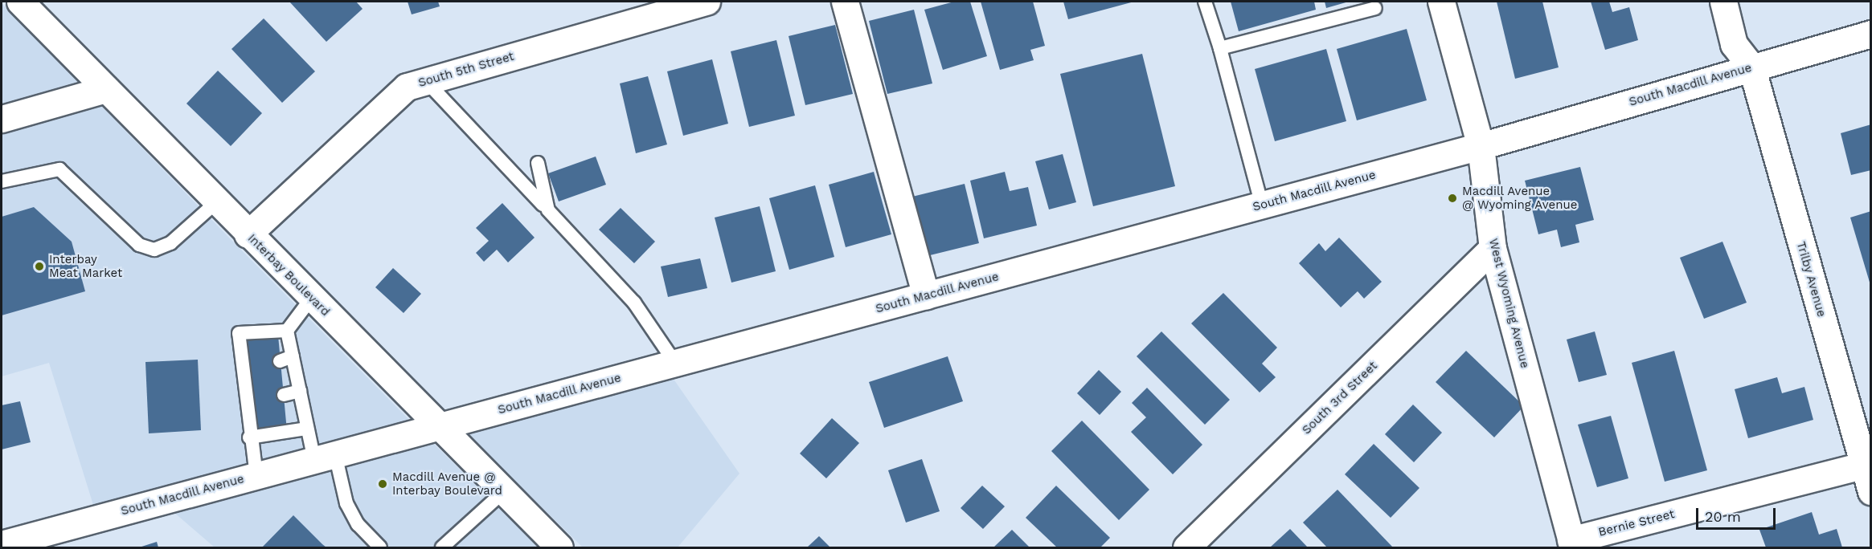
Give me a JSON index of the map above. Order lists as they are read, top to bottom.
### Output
{
  "streets": {
    "street": [
      "South 5th Street",
      "South Macdill Avenue",
      "Interbay Boulevard",
      "Trilby Avenue",
      "West Wyoming Avenue",
      "South 3rd Street",
      "Bernie Street"
    ]
  },
  "crossings": [
    ["South 5th Street", "Interbay Boulevard"],
    ["South Macdill Avenue", "Interbay Boulevard"],
    ["South Macdill Avenue", "Trilby Avenue"],
    ["South Macdill Avenue", "West Wyoming Avenue"],
    ["Trilby Avenue", "Bernie Street"],
    ["West Wyoming Avenue", "South 3rd Street"],
    ["West Wyoming Avenue", "Bernie Street"]
  ],
  "places": ["Macdill Avenue @ Wyoming Avenue", "Interbay Meat Market", "Macdill Avenue @ Interbay Boulevard"],
  "scale_bar": "20 m"
}
